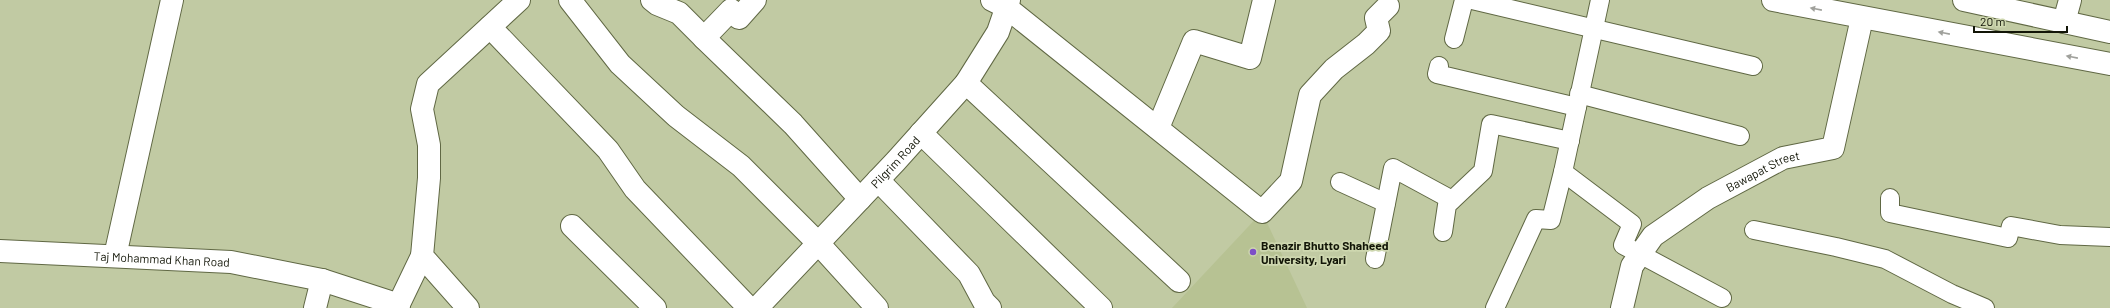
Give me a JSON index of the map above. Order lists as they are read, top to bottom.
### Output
{
  "streets": {
    "street": ["Pilgrim Road", "Bawapat Street", "Taj Mohammad Khan Road"]
  },
  "places": ["Benazir Bhutto Shaheed University, Lyari"],
  "scale_bar": "20 m"
}
